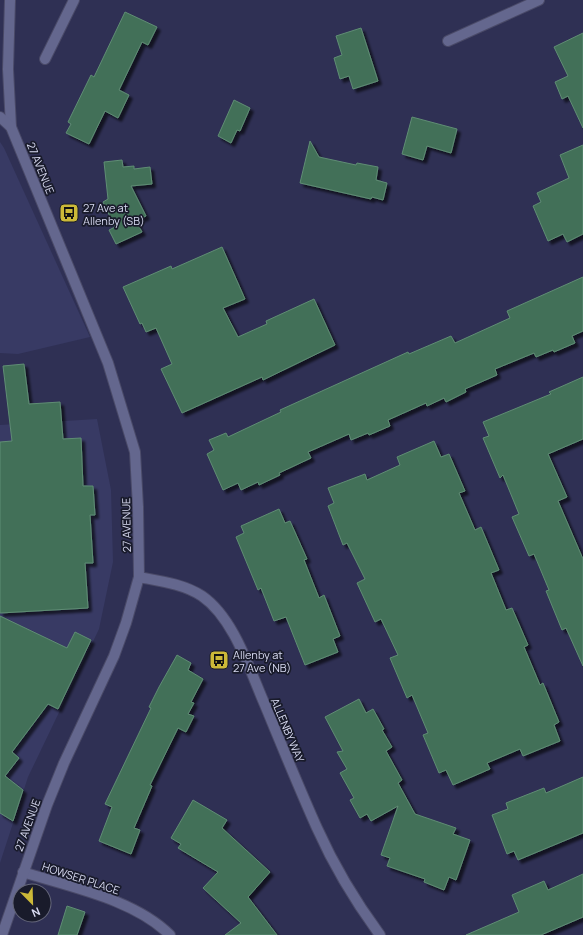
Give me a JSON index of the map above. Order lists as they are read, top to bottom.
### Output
{
  "streets": {
    "street": ["27 AVENUE", "ALLENBY WAY", "HOWSER PLACE"]
  },
  "crossings": [
    ["27 AVENUE", "ALLENBY WAY"],
    ["27 AVENUE", "HOWSER PLACE"]
  ],
  "places": {
    "bus stop": ["27 Ave at Allenby (SB)", "Allenby at 27 Ave (NB)"]
  },
  "north": "bottom right"
}
